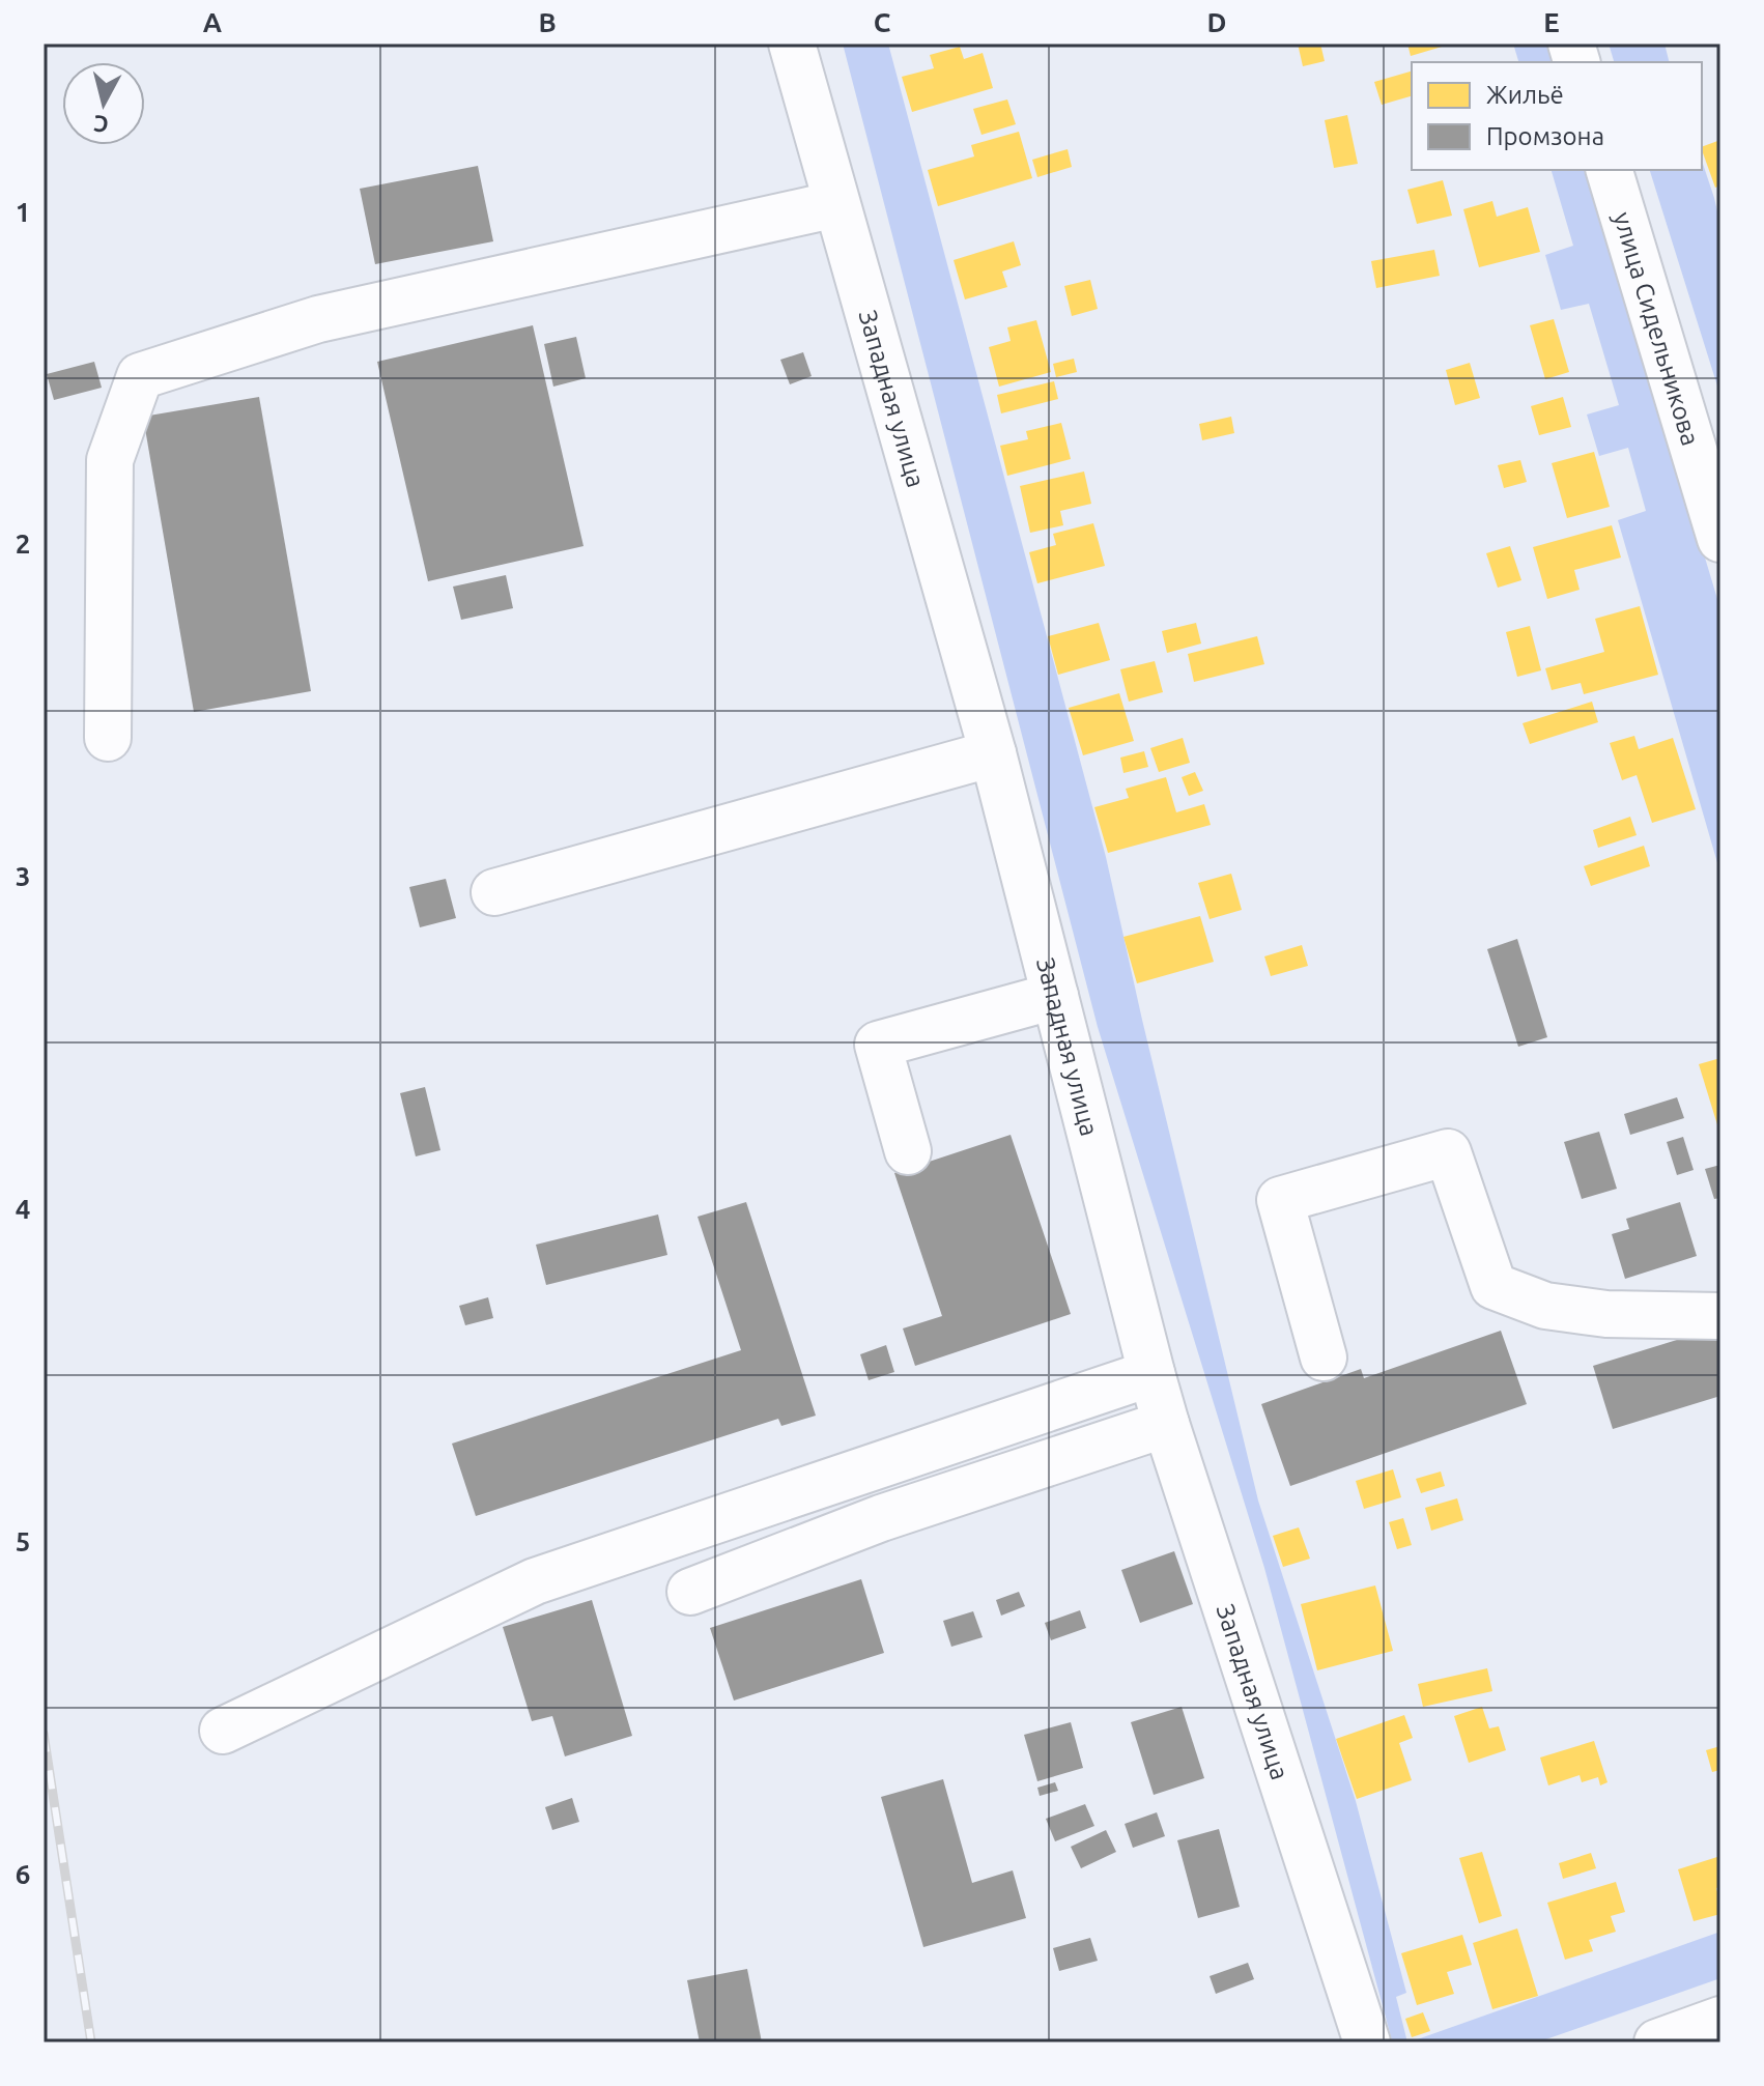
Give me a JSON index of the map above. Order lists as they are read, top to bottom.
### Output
{
  "streets": {
    "street": ["улица Сидельникова", "Западная улица"]
  },
  "legend": ["Жильё", "Промзона"],
  "north": "bottom",
  "grid": {
    "columns": [
      "A",
      "B",
      "C",
      "D",
      "E"
    ],
    "rows": [
      "1",
      "2",
      "3",
      "4",
      "5",
      "6"
    ]
  }
}
